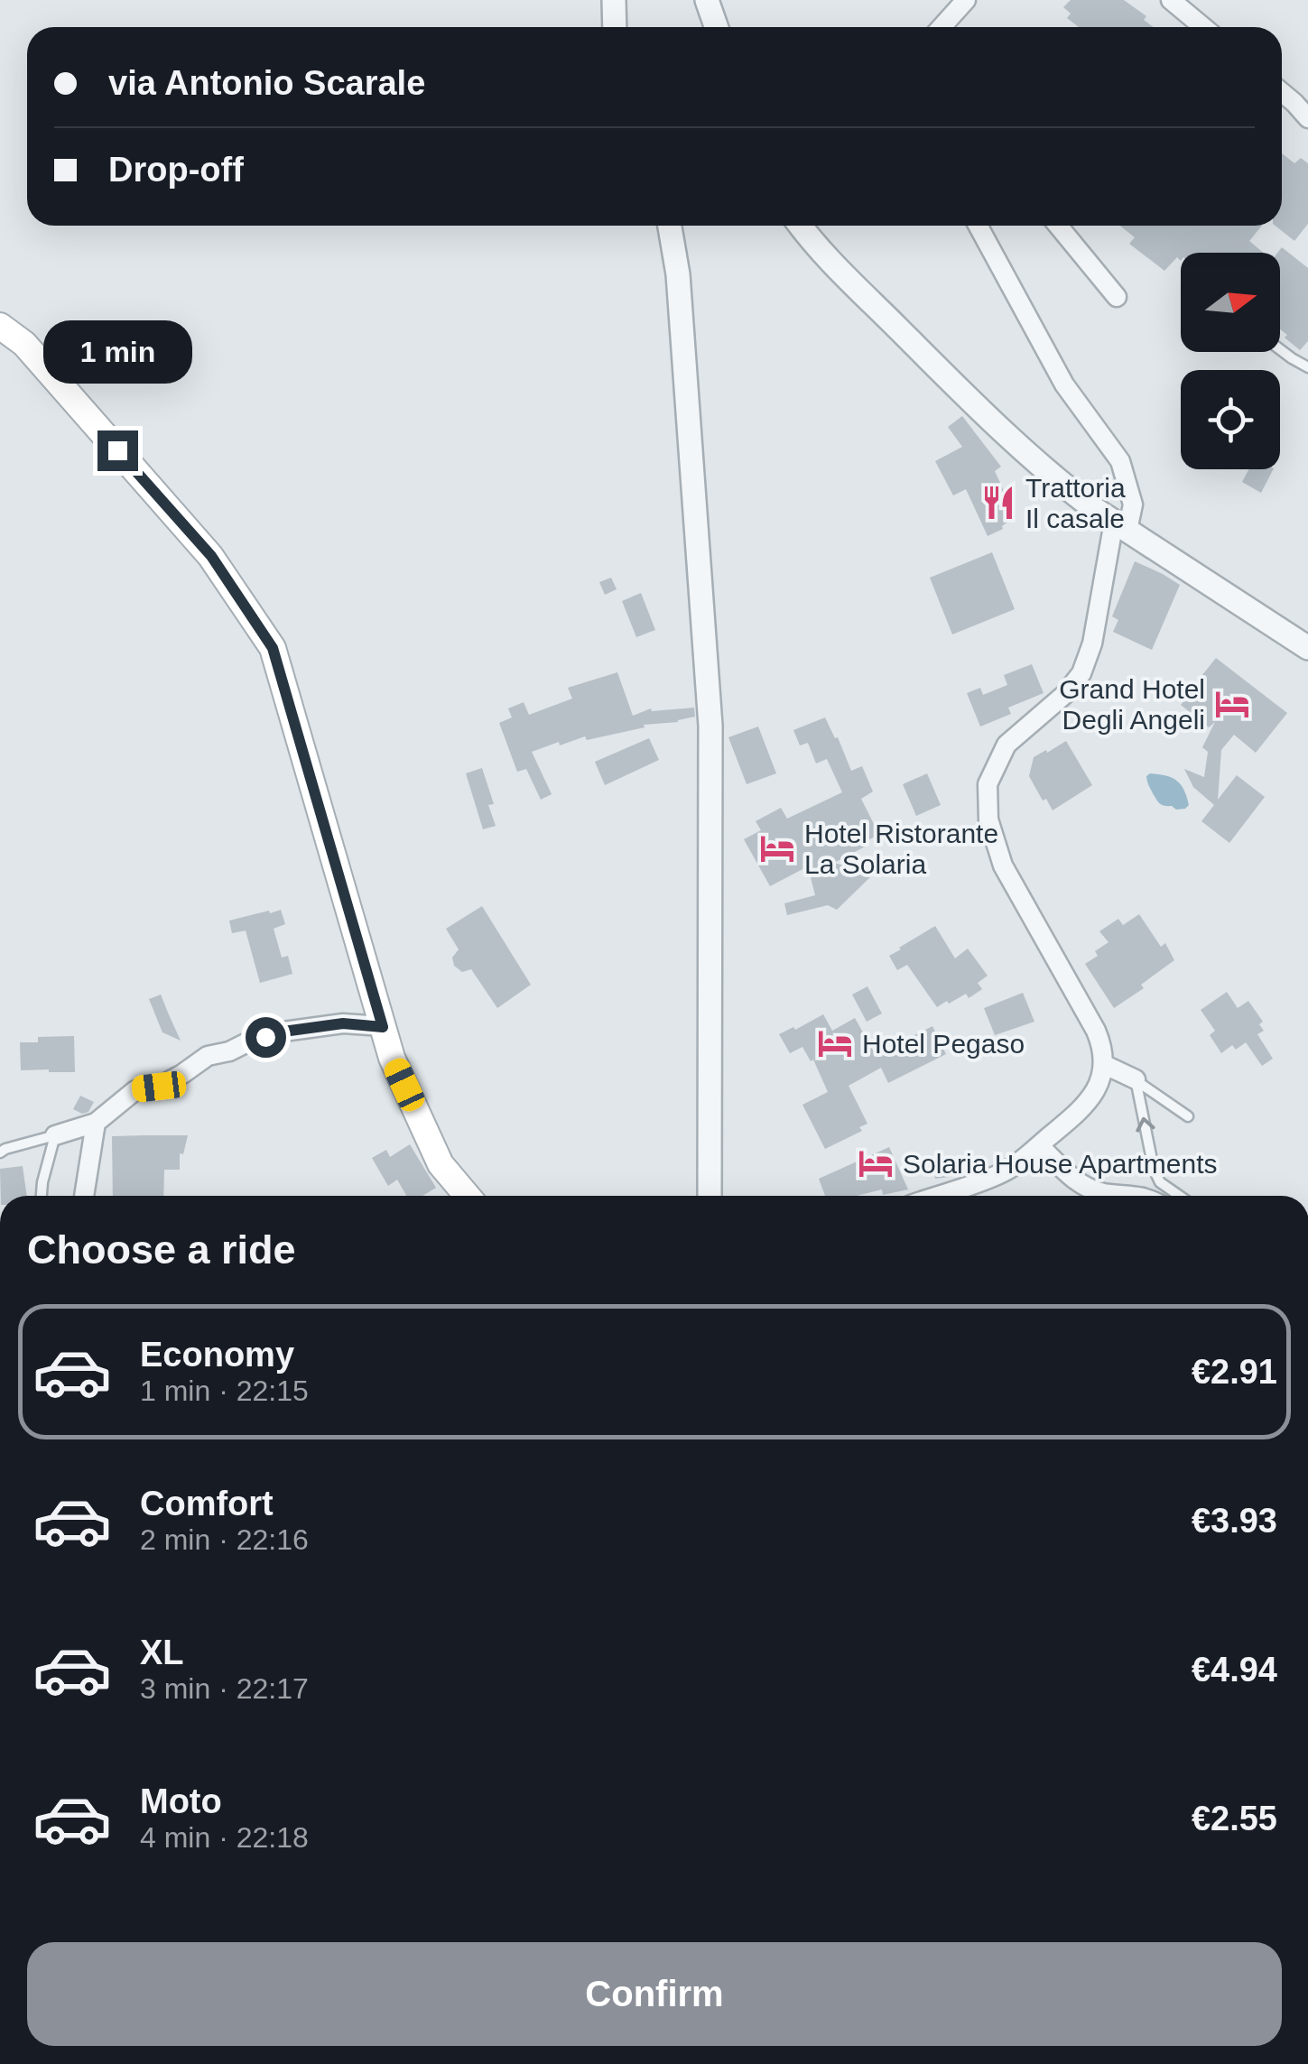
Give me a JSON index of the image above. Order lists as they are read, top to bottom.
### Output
{
  "places": {
    "restaurant": ["Trattoria Il casale"],
    "hotel": [
      "Grand Hotel Degli Angeli",
      "Hotel Ristorante La Solaria",
      "Hotel Pegaso",
      "Solaria House Apartments"
    ]
  },
  "north": "right",
  "page": {
    "banner": ["via Antonio Scarale", "Drop-off"],
    "bubble": "1 min",
    "heading": "Choose a ride",
    "list": [
      {
        "name": "Economy",
        "note": "1 min · 22:15",
        "value": "€2.91"
      },
      {
        "name": "Comfort",
        "note": "2 min · 22:16",
        "value": "€3.93"
      },
      {
        "name": "XL",
        "note": "3 min · 22:17",
        "value": "€4.94"
      },
      {
        "name": "Moto",
        "note": "4 min · 22:18",
        "value": "€2.55"
      }
    ],
    "buttons": "Confirm"
  }
}
